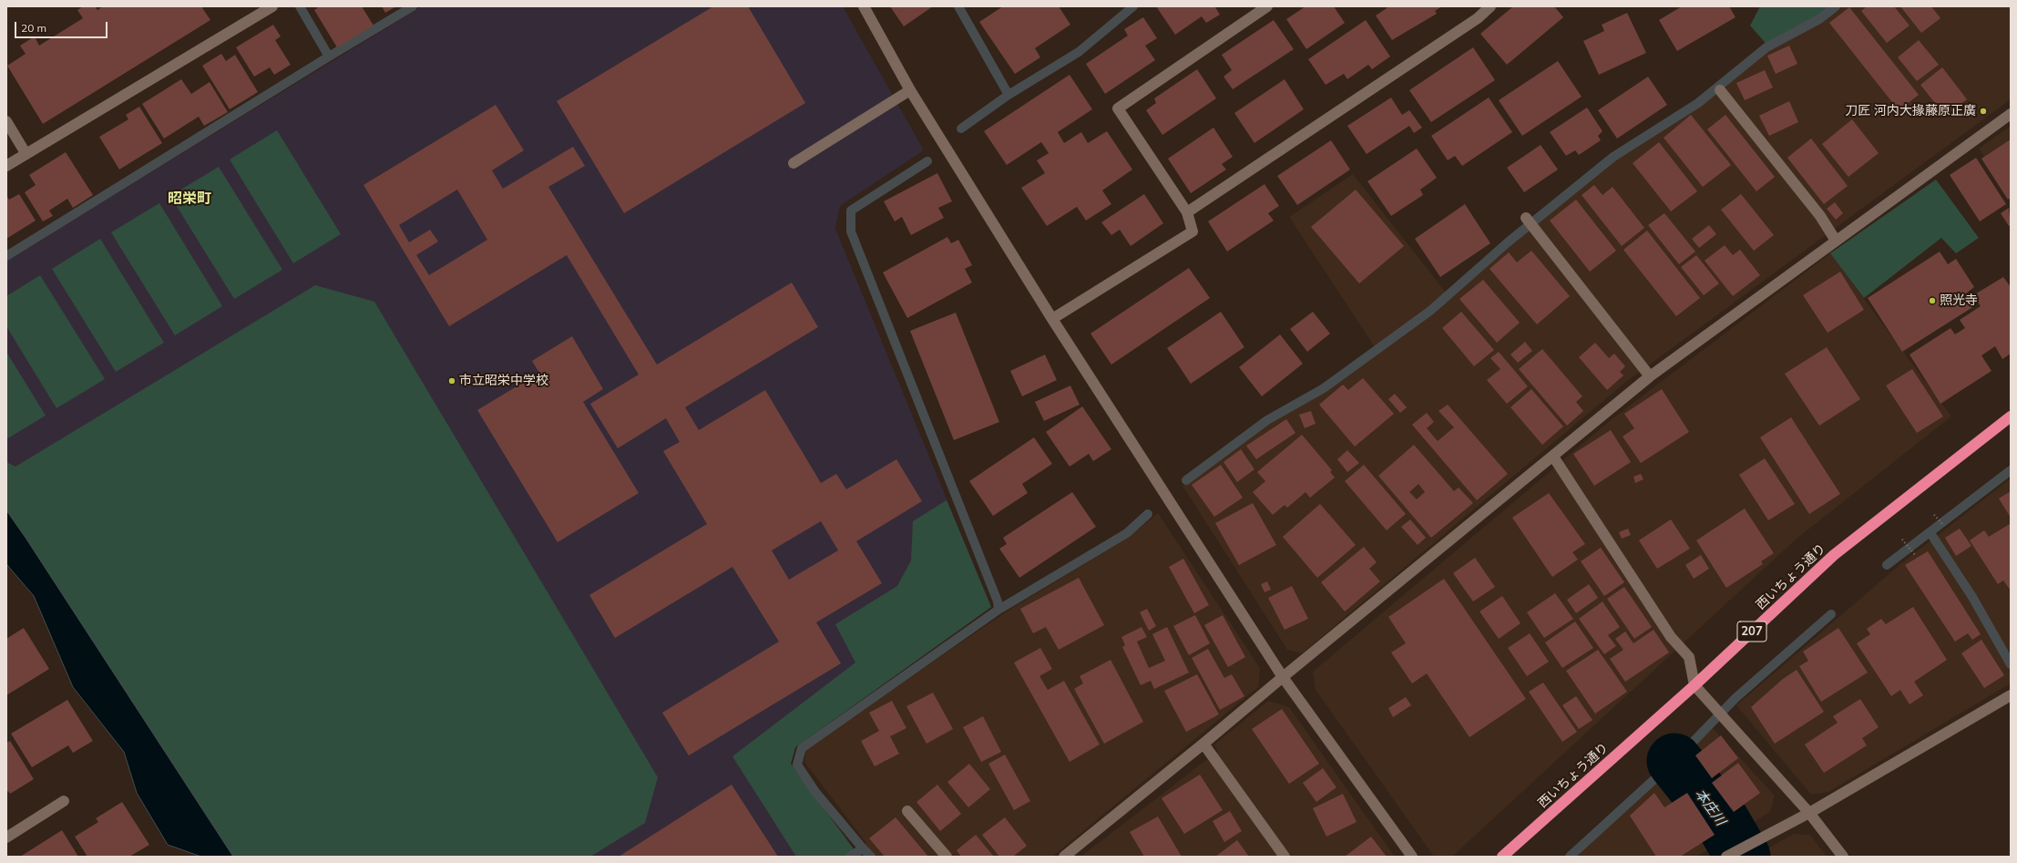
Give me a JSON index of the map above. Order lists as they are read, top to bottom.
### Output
{
  "streets": {
    "highway": ["西いちょう通り", "207"]
  },
  "districts": ["昭栄町"],
  "water": ["本庄川"],
  "places": ["刀匠 河内大掾藤原正廣", "照光寺", "市立昭栄中学校"],
  "scale_bar": "20 m"
}
